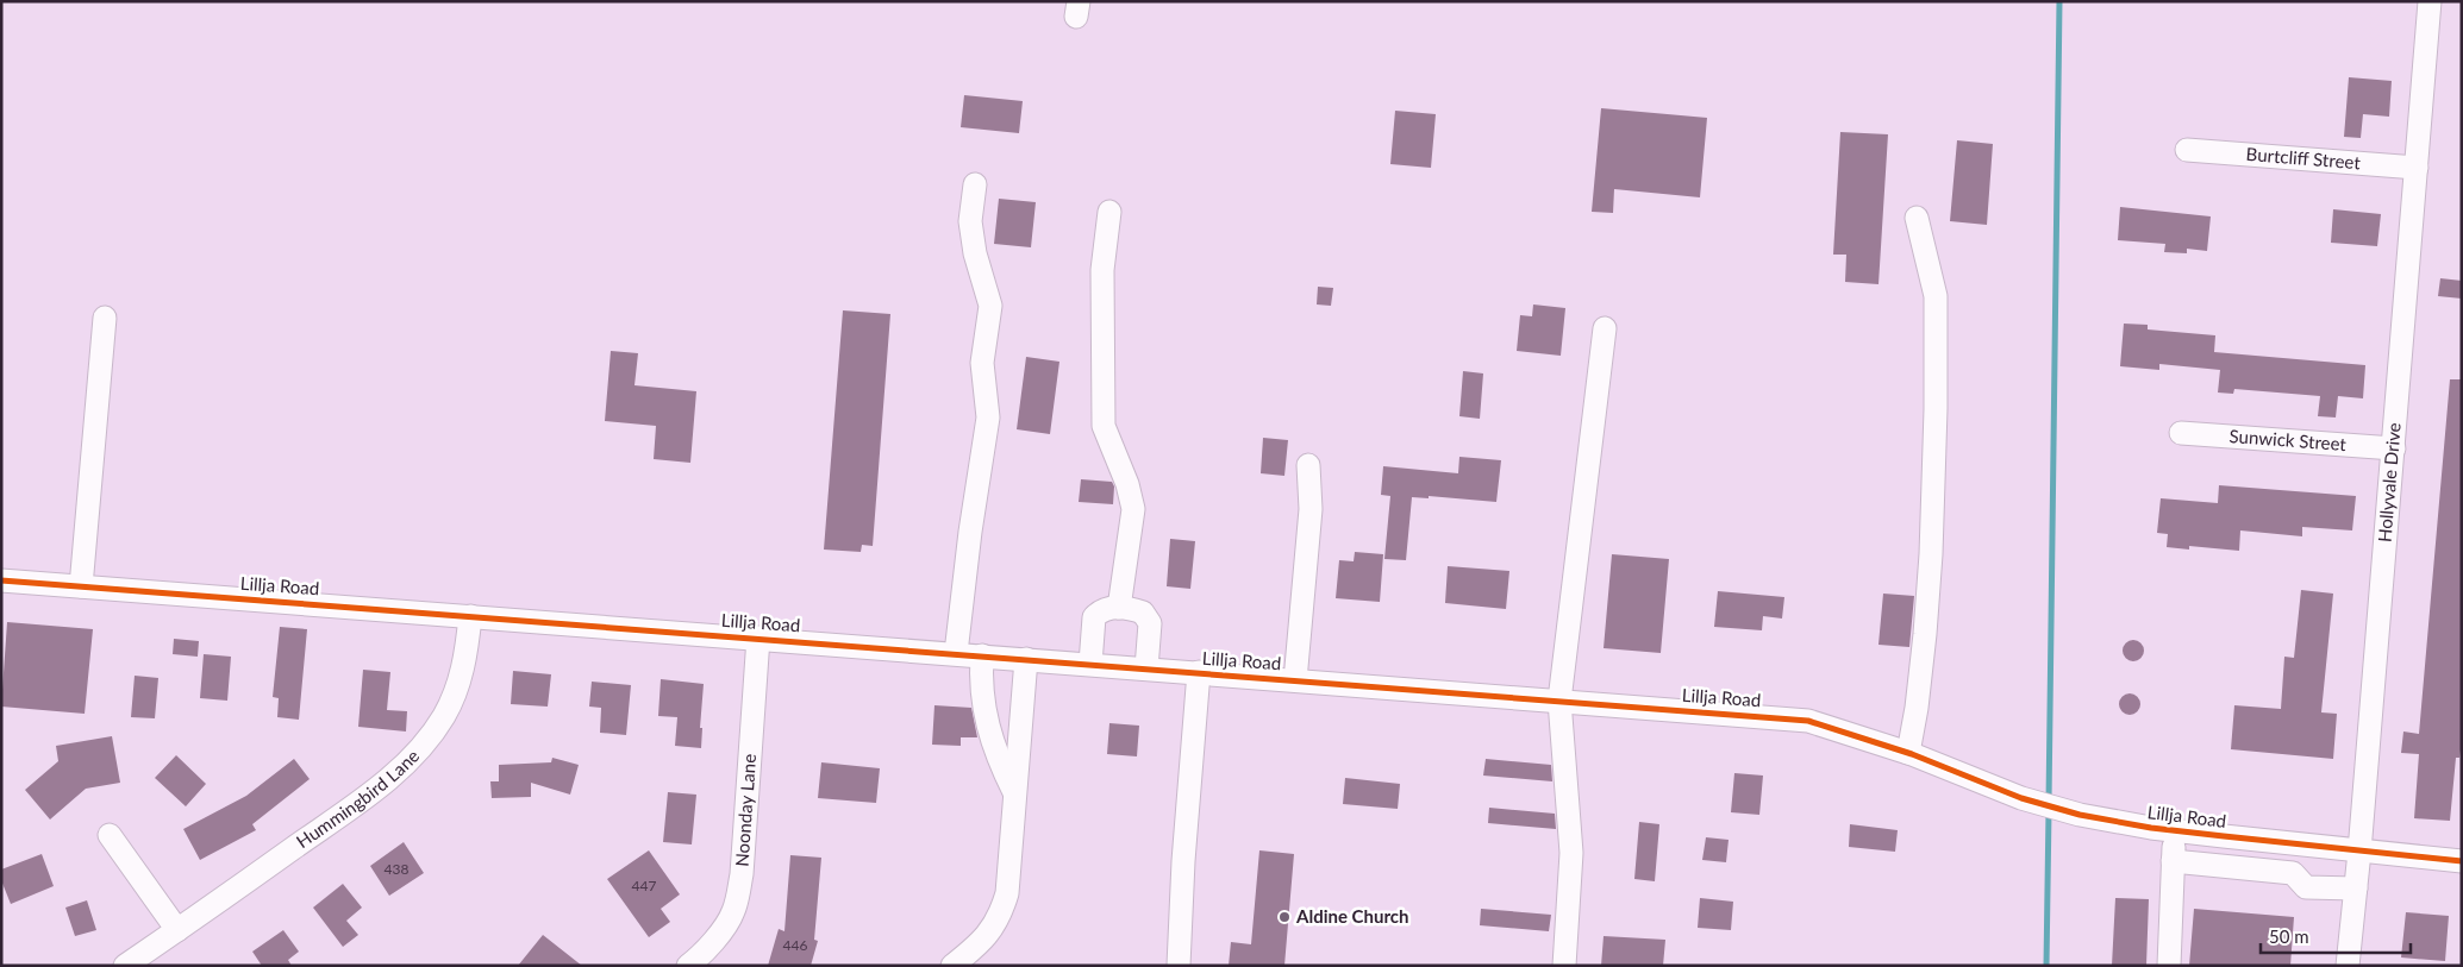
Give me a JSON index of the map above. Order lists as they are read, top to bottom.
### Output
{
  "streets": {
    "street": [
      "Burtcliff Street",
      "Sunwick Street",
      "Hollyvale Drive",
      "Lillja Road",
      "Hummingbird Lane",
      "Noonday Lane"
    ]
  },
  "crossings": [
    ["Burtcliff Street", "Hollyvale Drive"],
    ["Sunwick Street", "Hollyvale Drive"],
    ["Hollyvale Drive", "Lillja Road"],
    ["Lillja Road", "Hummingbird Lane"],
    ["Lillja Road", "Noonday Lane"]
  ],
  "places": ["Aldine Church"],
  "house_numbers": ["438", "447", "446"],
  "scale_bar": "50 m"
}
